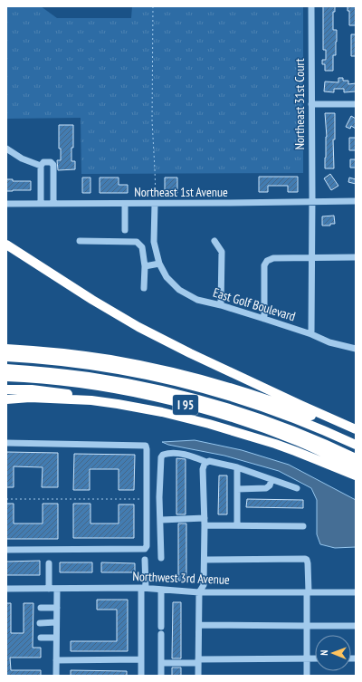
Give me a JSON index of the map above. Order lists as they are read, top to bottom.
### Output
{
  "streets": {
    "highway": ["I 95"],
    "street": [
      "Northeast 31st Court",
      "Northeast 1st Avenue",
      "East Golf Boulevard",
      "Northwest 3rd Avenue"
    ]
  },
  "crossings": [
    ["Northeast 31st Court", "Northeast 1st Avenue"],
    ["Northeast 31st Court", "East Golf Boulevard"],
    ["Northeast 1st Avenue", "East Golf Boulevard"]
  ],
  "north": "left"
}
